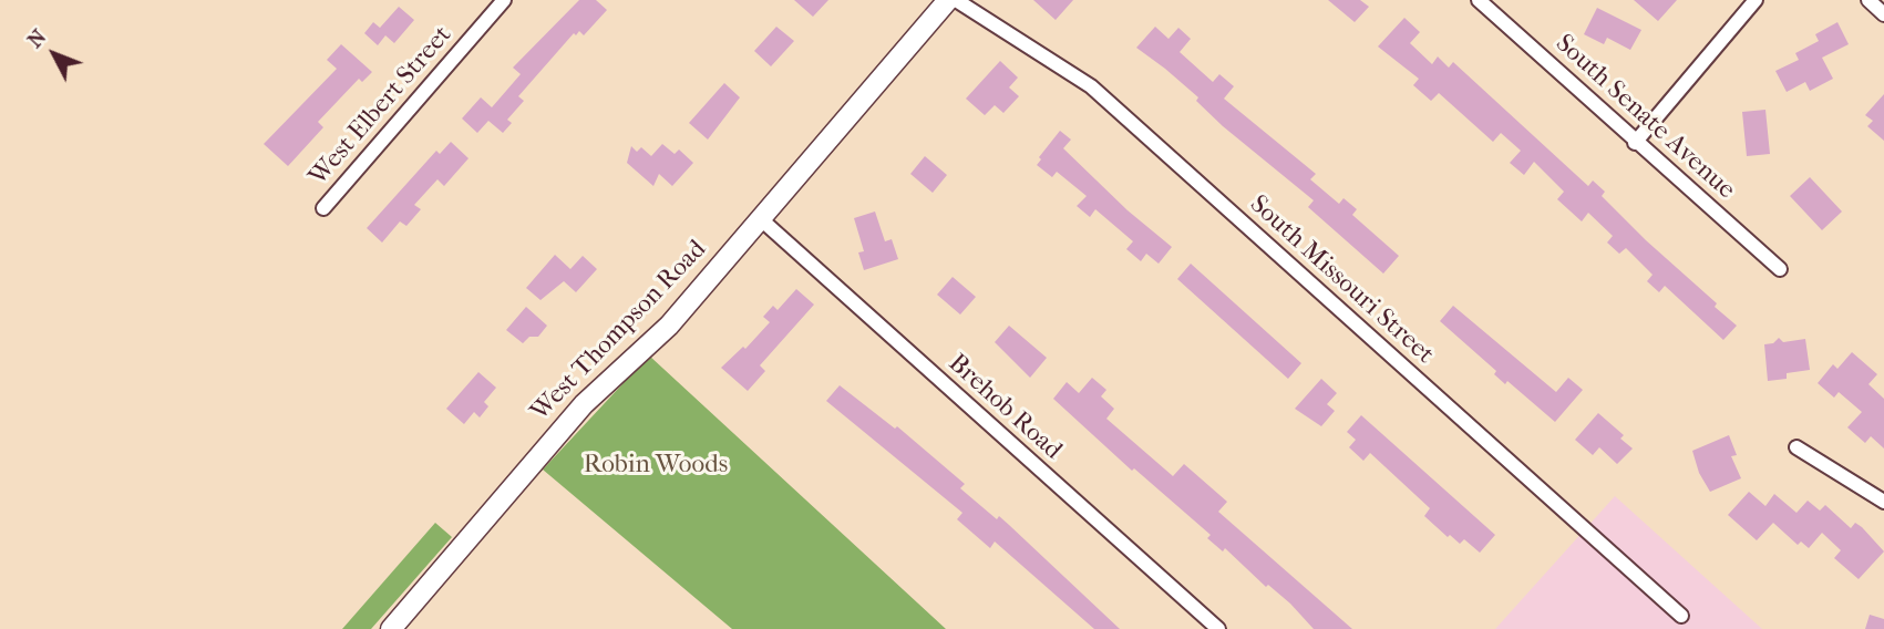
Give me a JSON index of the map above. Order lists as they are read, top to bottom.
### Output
{
  "streets": {
    "main road": ["West Thompson Road"],
    "street": [
      "West Elbert Street",
      "South Senate Avenue",
      "South Missouri Street",
      "Brehob Road"
    ]
  },
  "crossings": [
    ["West Thompson Road", "Brehob Road"]
  ],
  "parks": ["Robin Woods"],
  "north": "top left"
}
